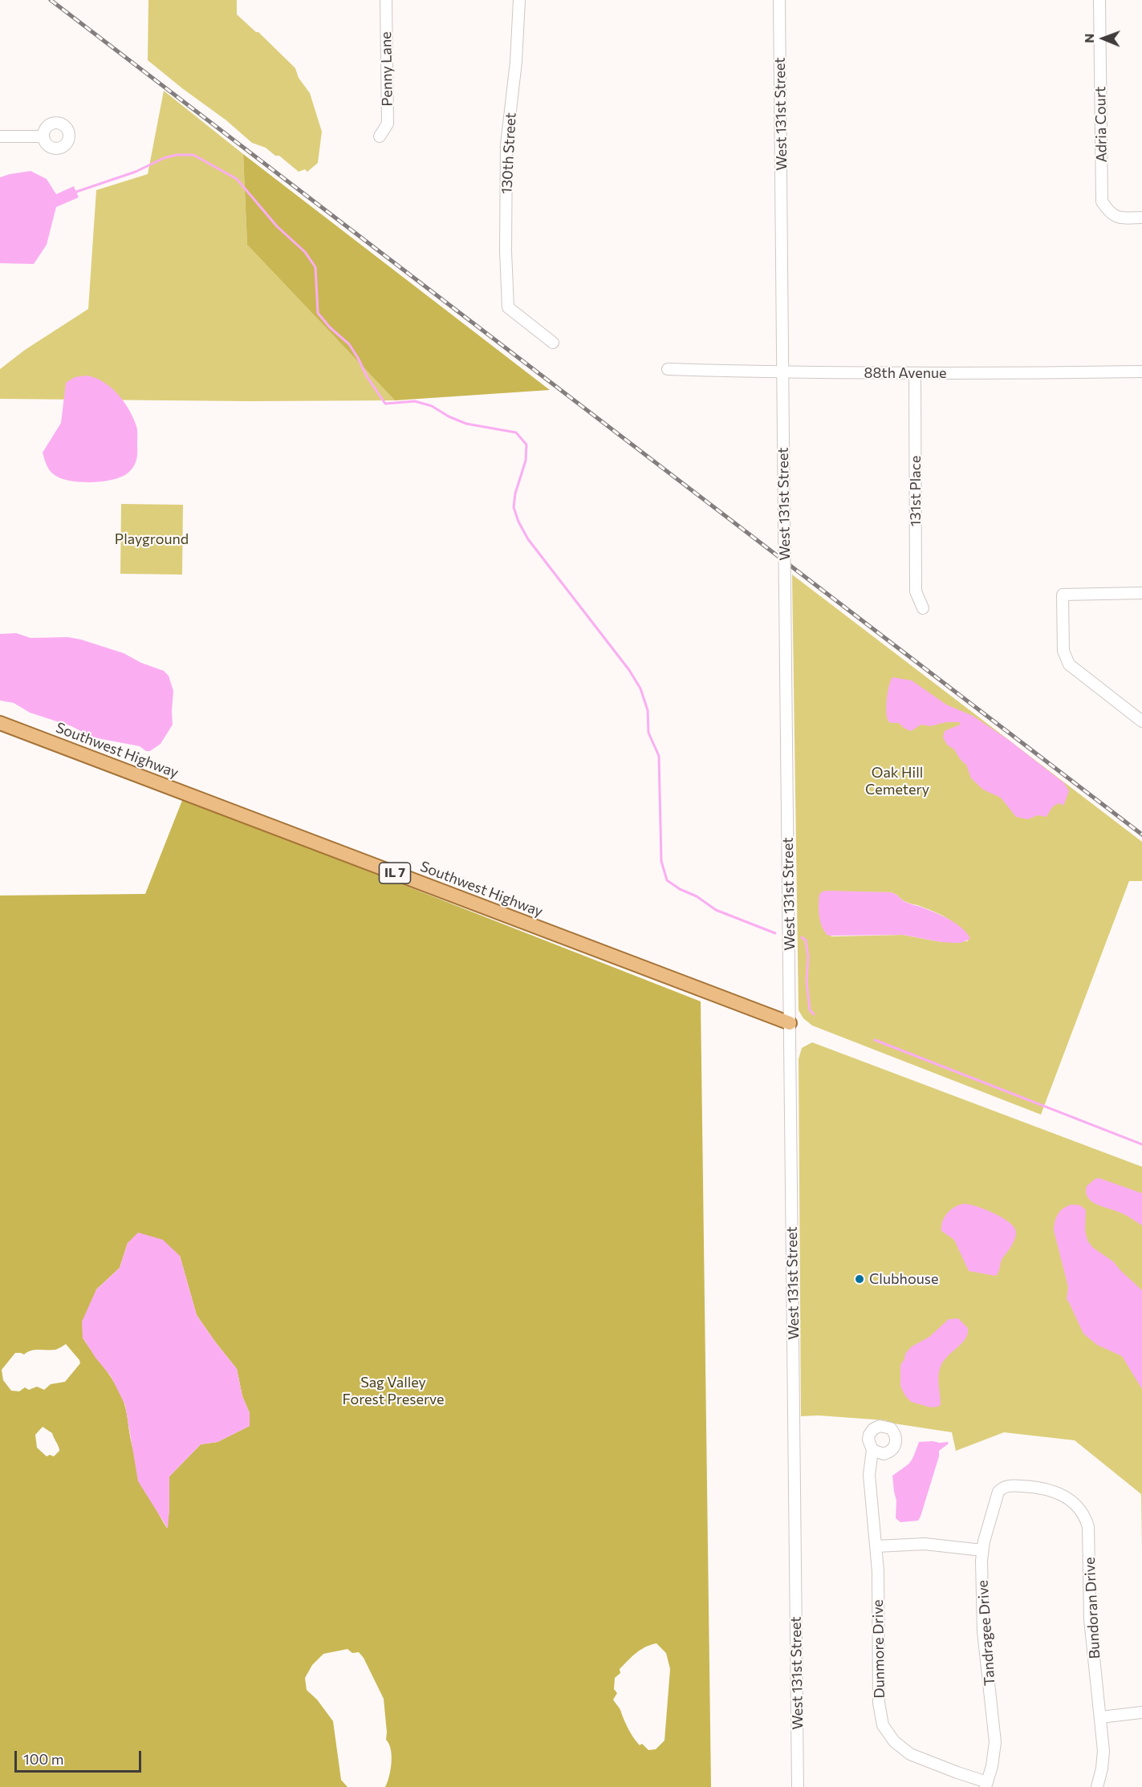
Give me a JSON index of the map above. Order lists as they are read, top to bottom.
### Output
{
  "streets": {
    "main road": ["Southwest Highway", "IL 7"],
    "street": [
      "Penny Lane",
      "West 131st Street",
      "Adria Court",
      "130th Street",
      "88th Avenue",
      "131st Place",
      "Bundoran Drive",
      "Tandragee Drive",
      "Dunmore Drive"
    ]
  },
  "crossings": [
    ["West 131st Street", "88th Avenue"],
    ["West 131st Street", "Southwest Highway"],
    ["88th Avenue", "131st Place"],
    ["Bundoran Drive", "Tandragee Drive"],
    ["Tandragee Drive", "Dunmore Drive"]
  ],
  "parks": ["Playground", "Oak Hill Cemetery", "Sag Valley Forest Preserve"],
  "places": ["Clubhouse"],
  "scale_bar": "100 m",
  "north": "left"
}
